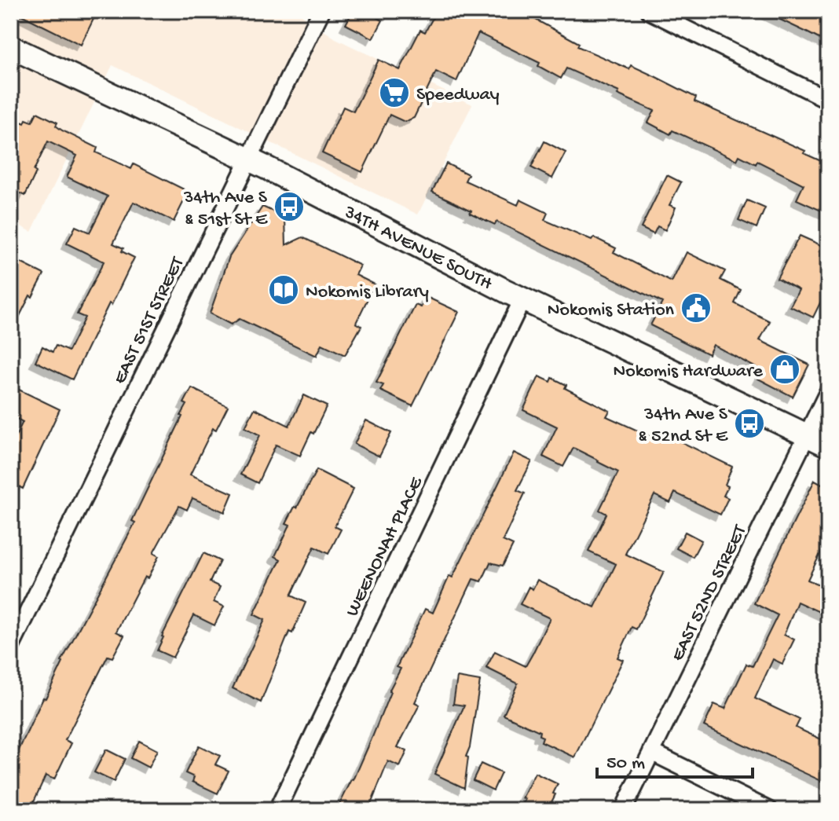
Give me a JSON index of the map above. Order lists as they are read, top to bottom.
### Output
{
  "streets": {
    "street": [
      "34TH AVENUE SOUTH",
      "EAST 51ST STREET",
      "WEENONAH PLACE",
      "EAST 52ND STREET"
    ]
  },
  "crossings": [
    ["34TH AVENUE SOUTH", "EAST 51ST STREET"],
    ["34TH AVENUE SOUTH", "WEENONAH PLACE"],
    ["34TH AVENUE SOUTH", "EAST 52ND STREET"]
  ],
  "places": {
    "supermarket": ["Speedway"],
    "bus stop": ["34th Ave S & 51st St E", "34th Ave S & 52nd St E"],
    "library": ["Nokomis Library"],
    "public building": ["Nokomis Station"],
    "shop": ["Nokomis Hardware"]
  },
  "scale_bar": "50 m"
}
